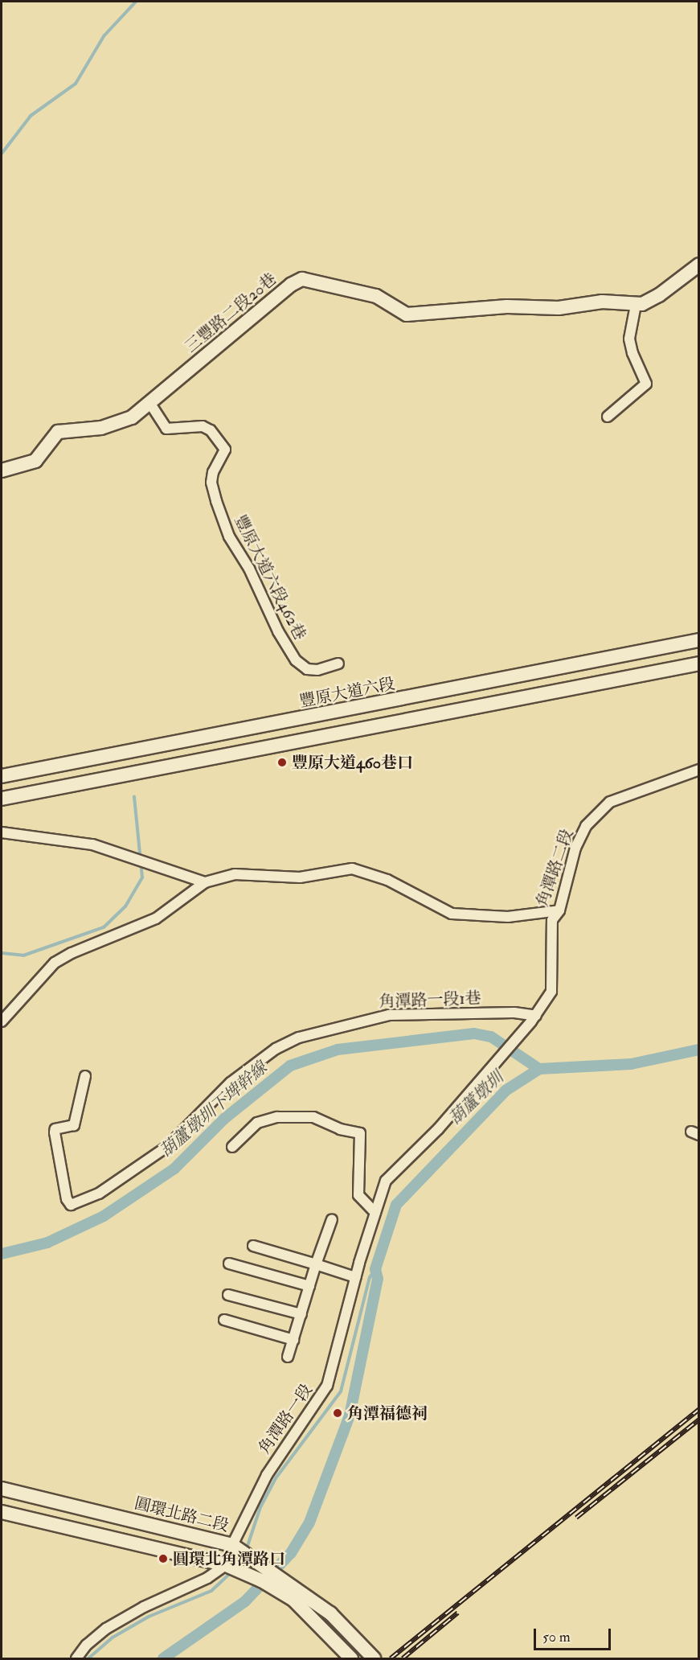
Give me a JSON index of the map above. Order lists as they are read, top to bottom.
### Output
{
  "streets": {
    "street": [
      "三豐路二段20巷",
      "豐原大道六段462巷",
      "豐原大道六段",
      "角潭路二段",
      "角潭路一段1巷",
      "角潭路一段",
      "圓環北路二段"
    ]
  },
  "crossings": [
    ["三豐路二段20巷", "豐原大道六段462巷"],
    ["角潭路二段", "角潭路一段1巷"],
    ["角潭路二段", "角潭路一段"],
    ["角潭路一段", "圓環北路二段"]
  ],
  "water": ["葫蘆墩圳", "葫蘆墩圳下埤幹線"],
  "places": ["豐原大道460巷口", "角潭福德祠", "圓環北角潭路口"],
  "scale_bar": "50 m"
}
